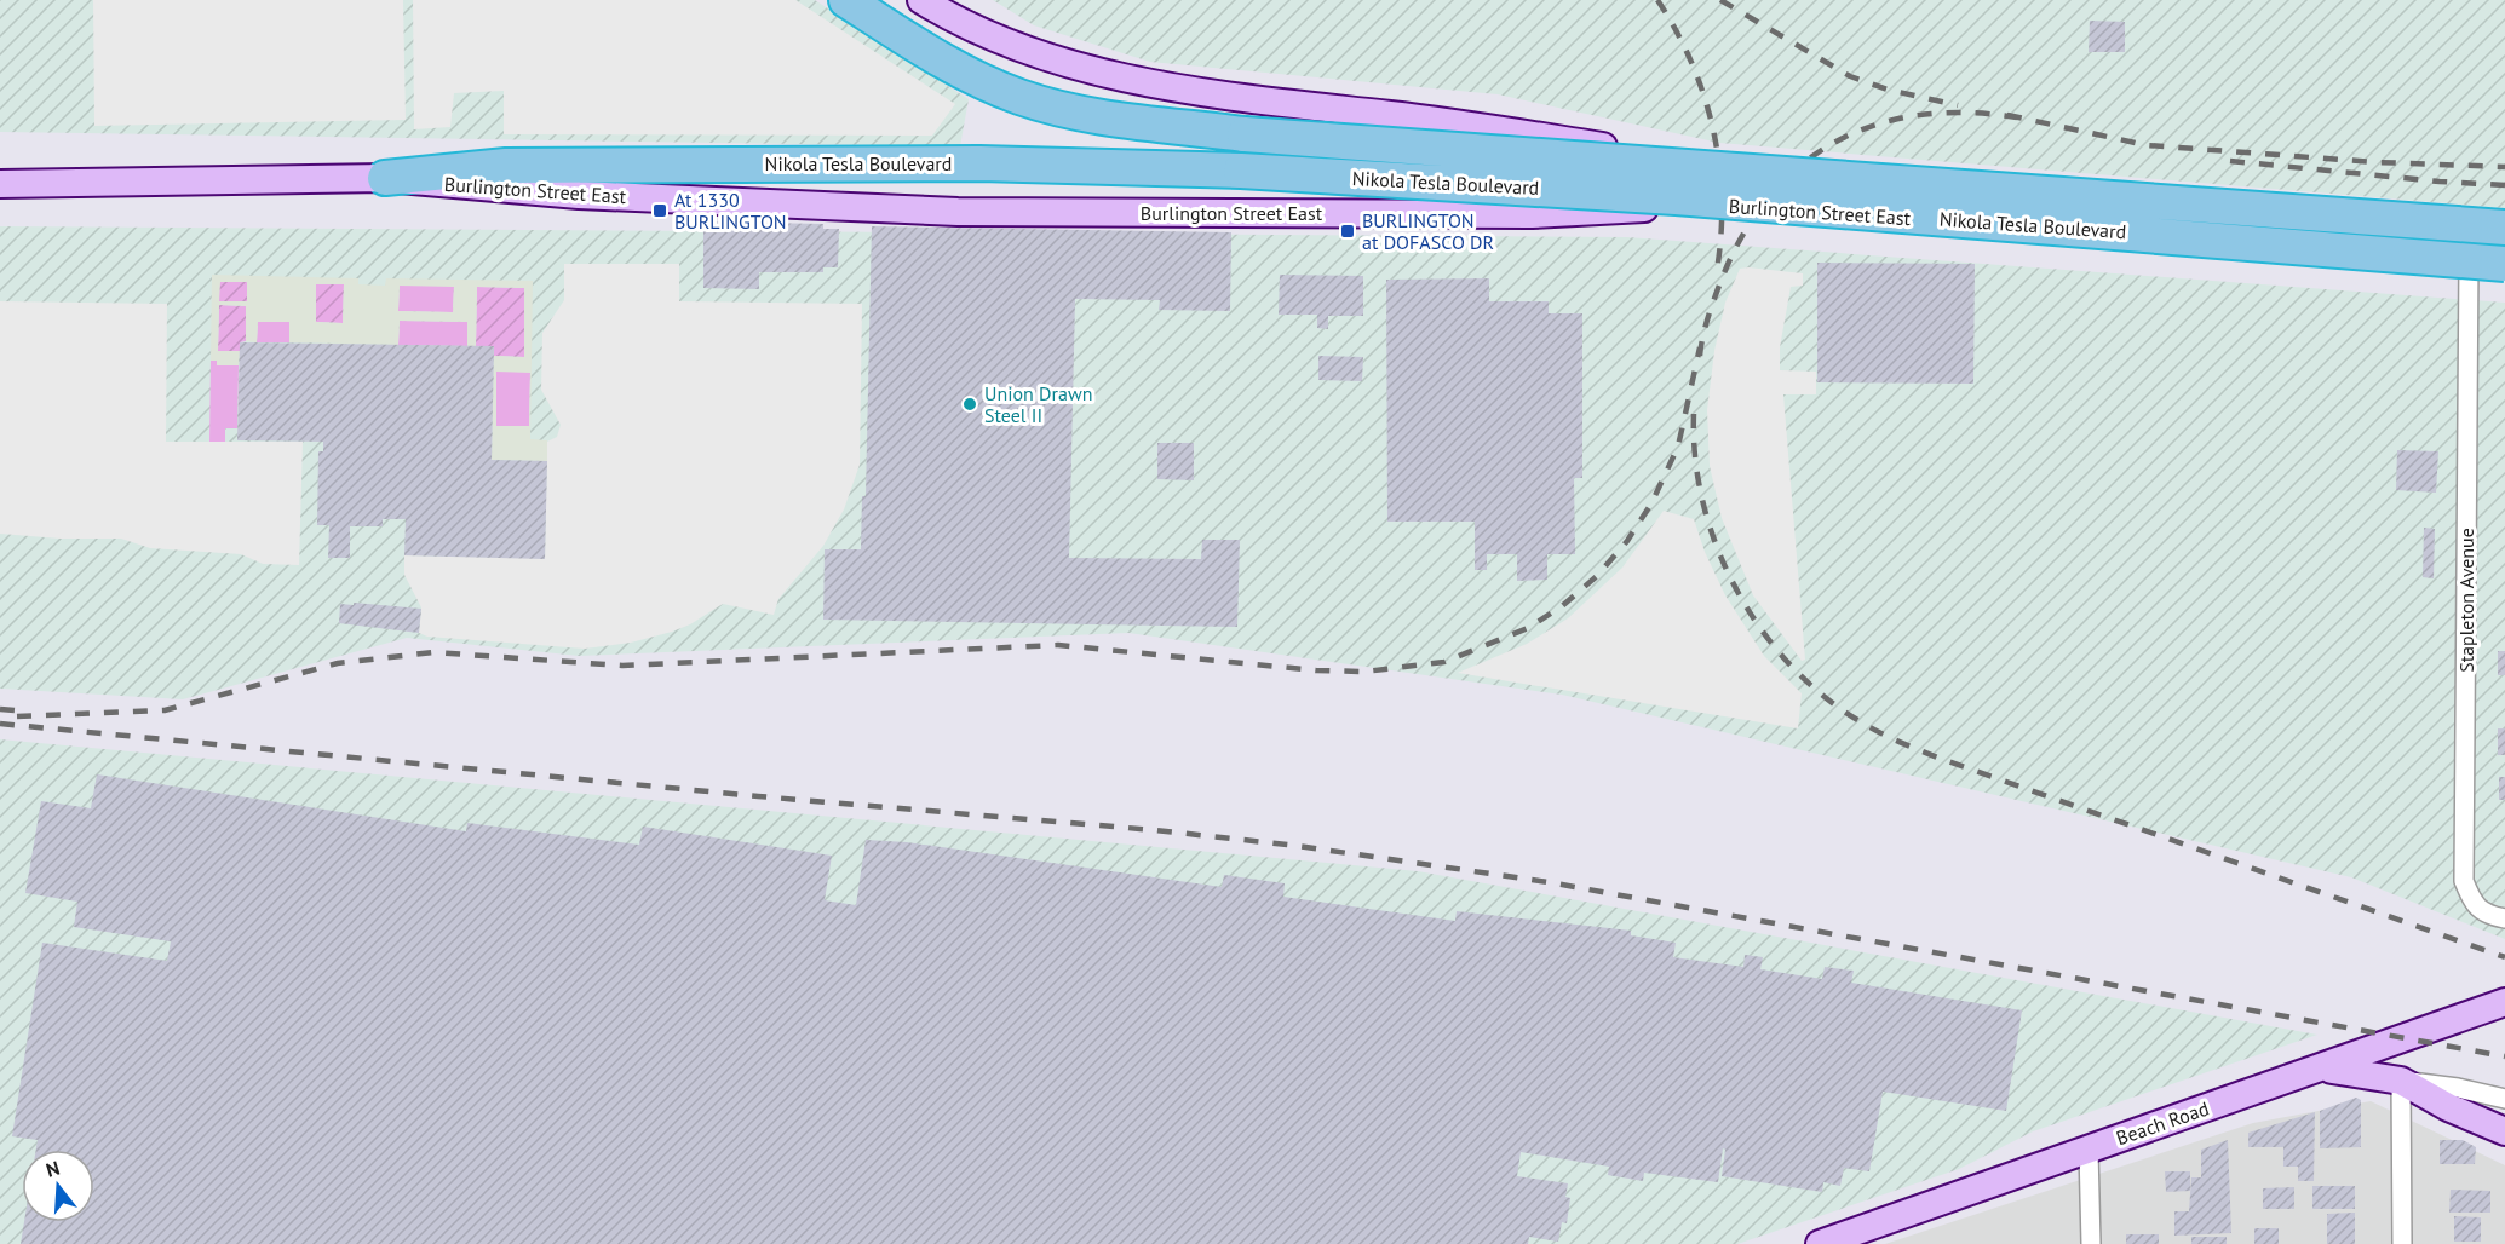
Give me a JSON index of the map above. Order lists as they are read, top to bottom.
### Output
{
  "streets": {
    "highway": ["Nikola Tesla Boulevard"],
    "main road": ["Burlington Street East", "Beach Road"],
    "street": ["Stapleton Avenue"]
  },
  "crossings": [
    ["Nikola Tesla Boulevard", "Burlington Street East"],
    ["Burlington Street East", "Stapleton Avenue"]
  ],
  "places": {
    "transit": ["At 1330 BURLINGTON", "BURLINGTON at DOFASCO DR"],
    "other": ["Union Drawn Steel II"]
  },
  "north": "top"
}
